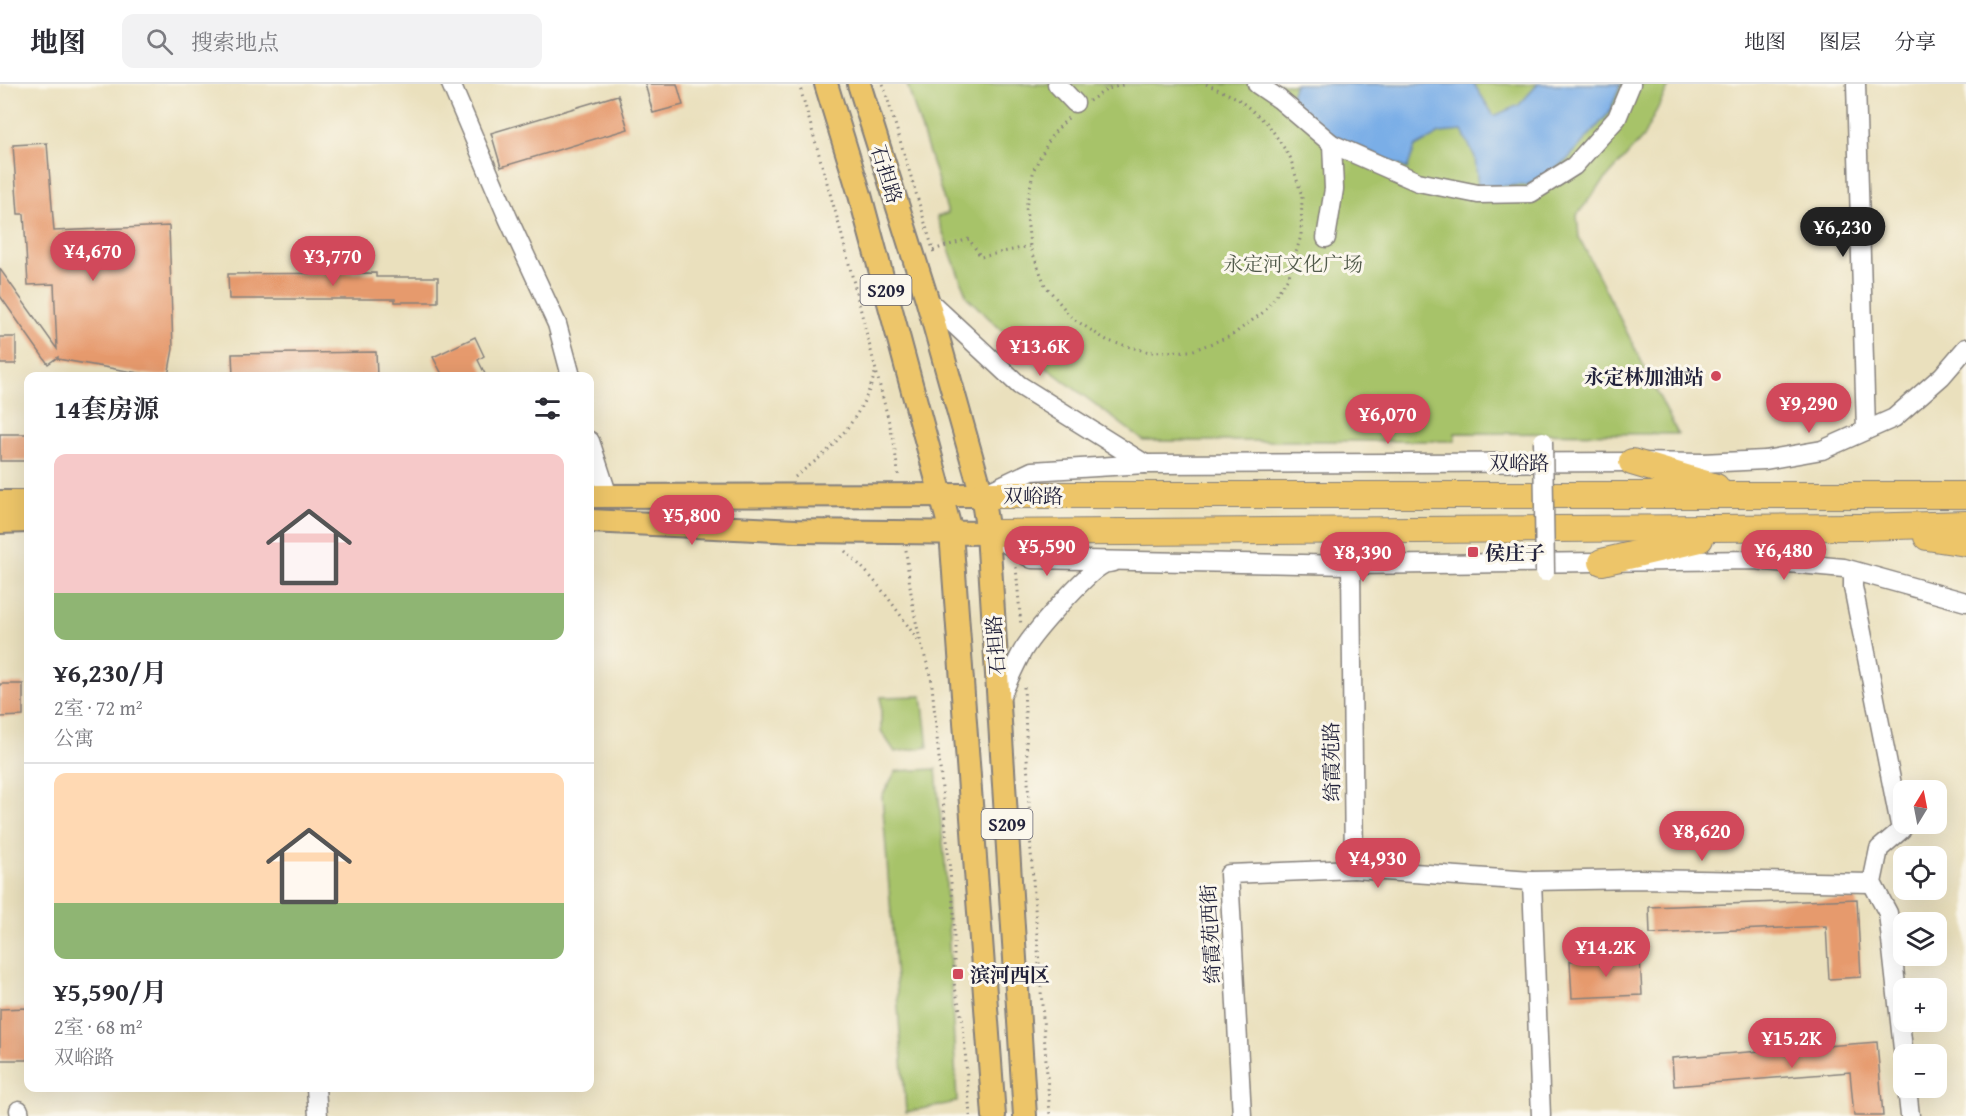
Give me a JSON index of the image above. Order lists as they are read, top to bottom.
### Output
{
  "streets": {
    "highway": ["双峪路"],
    "main road": ["石担路", "S209"],
    "street": ["绮霞苑路", "绮霞苑西街"]
  },
  "crossings": [
    ["石担路", "双峪路"],
    ["绮霞苑路", "绮霞苑西街"]
  ],
  "parks": ["永定河文化广场"],
  "places": {
    "other": ["永定林加油站"],
    "transit": ["侯庄子", "滨河西区"]
  },
  "north": "top",
  "page": {
    "header": "地图",
    "search": "搜索地点",
    "nav": ["地图", "图层", "分享"],
    "price": [
      "¥6,230",
      "¥4,670",
      "¥3,770",
      "¥13.6K",
      "¥9,290",
      "¥6,070",
      "¥5,800",
      "¥5,590",
      "¥6,480",
      "¥8,390",
      "¥8,620",
      "¥4,930",
      "¥14.2K",
      "¥15.2K"
    ],
    "heading": "14套房源",
    "list": [
      {
        "name": "¥6,230/月",
        "note": "2室 · 72 m² · 公寓"
      },
      {
        "name": "¥5,590/月",
        "note": "2室 · 68 m² · 双峪路"
      }
    ],
    "map_buttons": ["+", "−"]
  }
}
